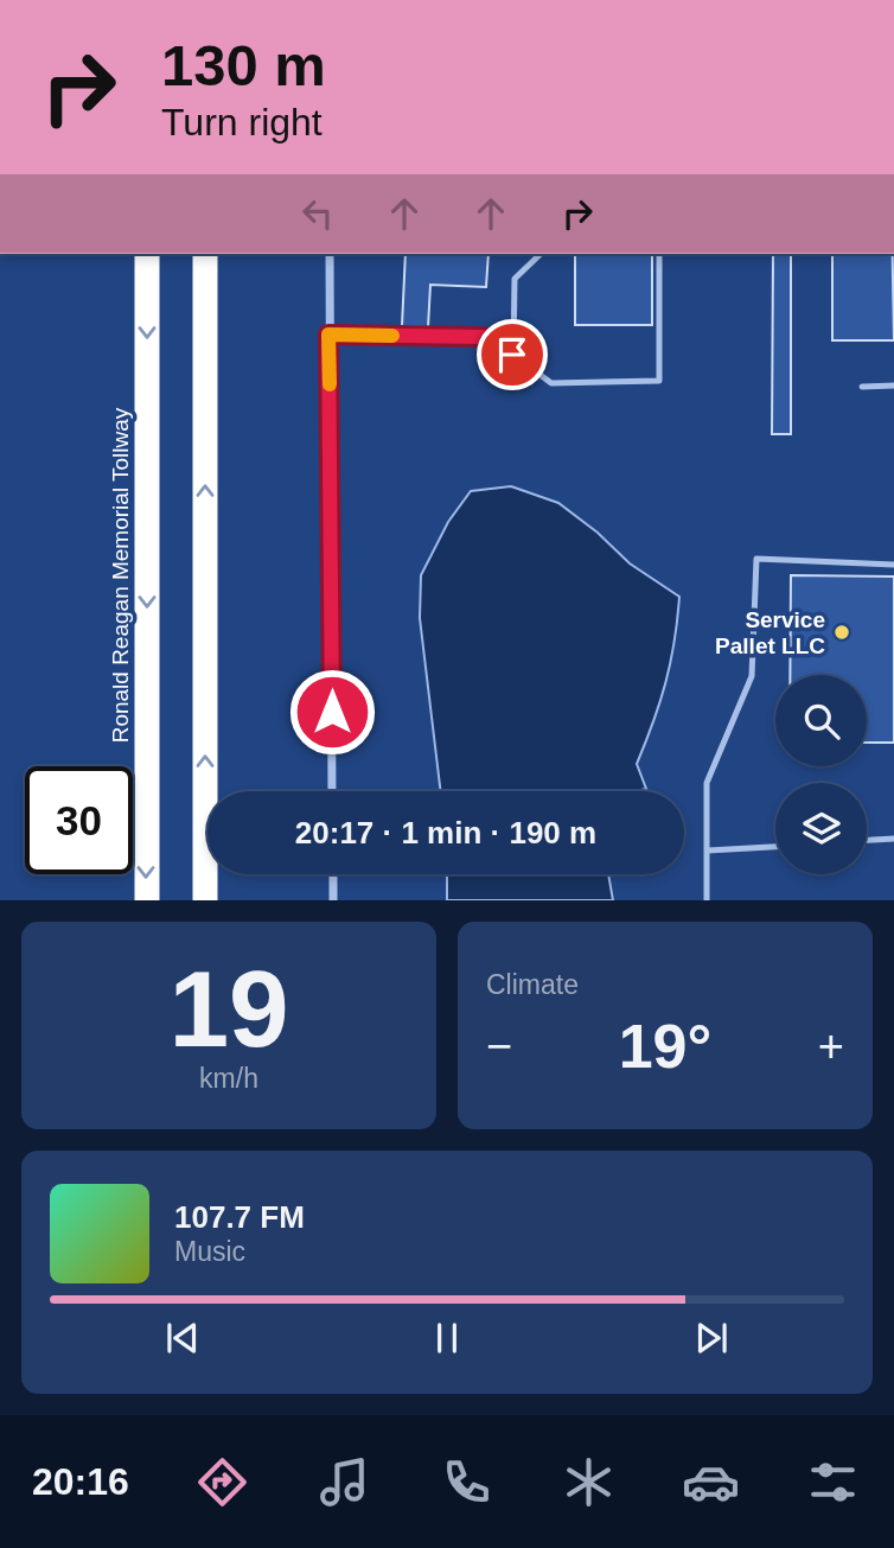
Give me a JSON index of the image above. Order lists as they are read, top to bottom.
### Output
{
  "streets": {
    "highway": ["Ronald Reagan Memorial Tollway"]
  },
  "places": ["Service Pallet LLC"],
  "page": {
    "turn": ["130 m", "Turn right"],
    "limit": "30",
    "trip": "20:17 · 1 min · 190 m",
    "tile": [
      ["19", "km/h"],
      "Climate"
    ],
    "heat": ["−", "19°", "+"],
    "song": ["107.7 FM", "Music"],
    "tabs": "20:16"
  }
}
